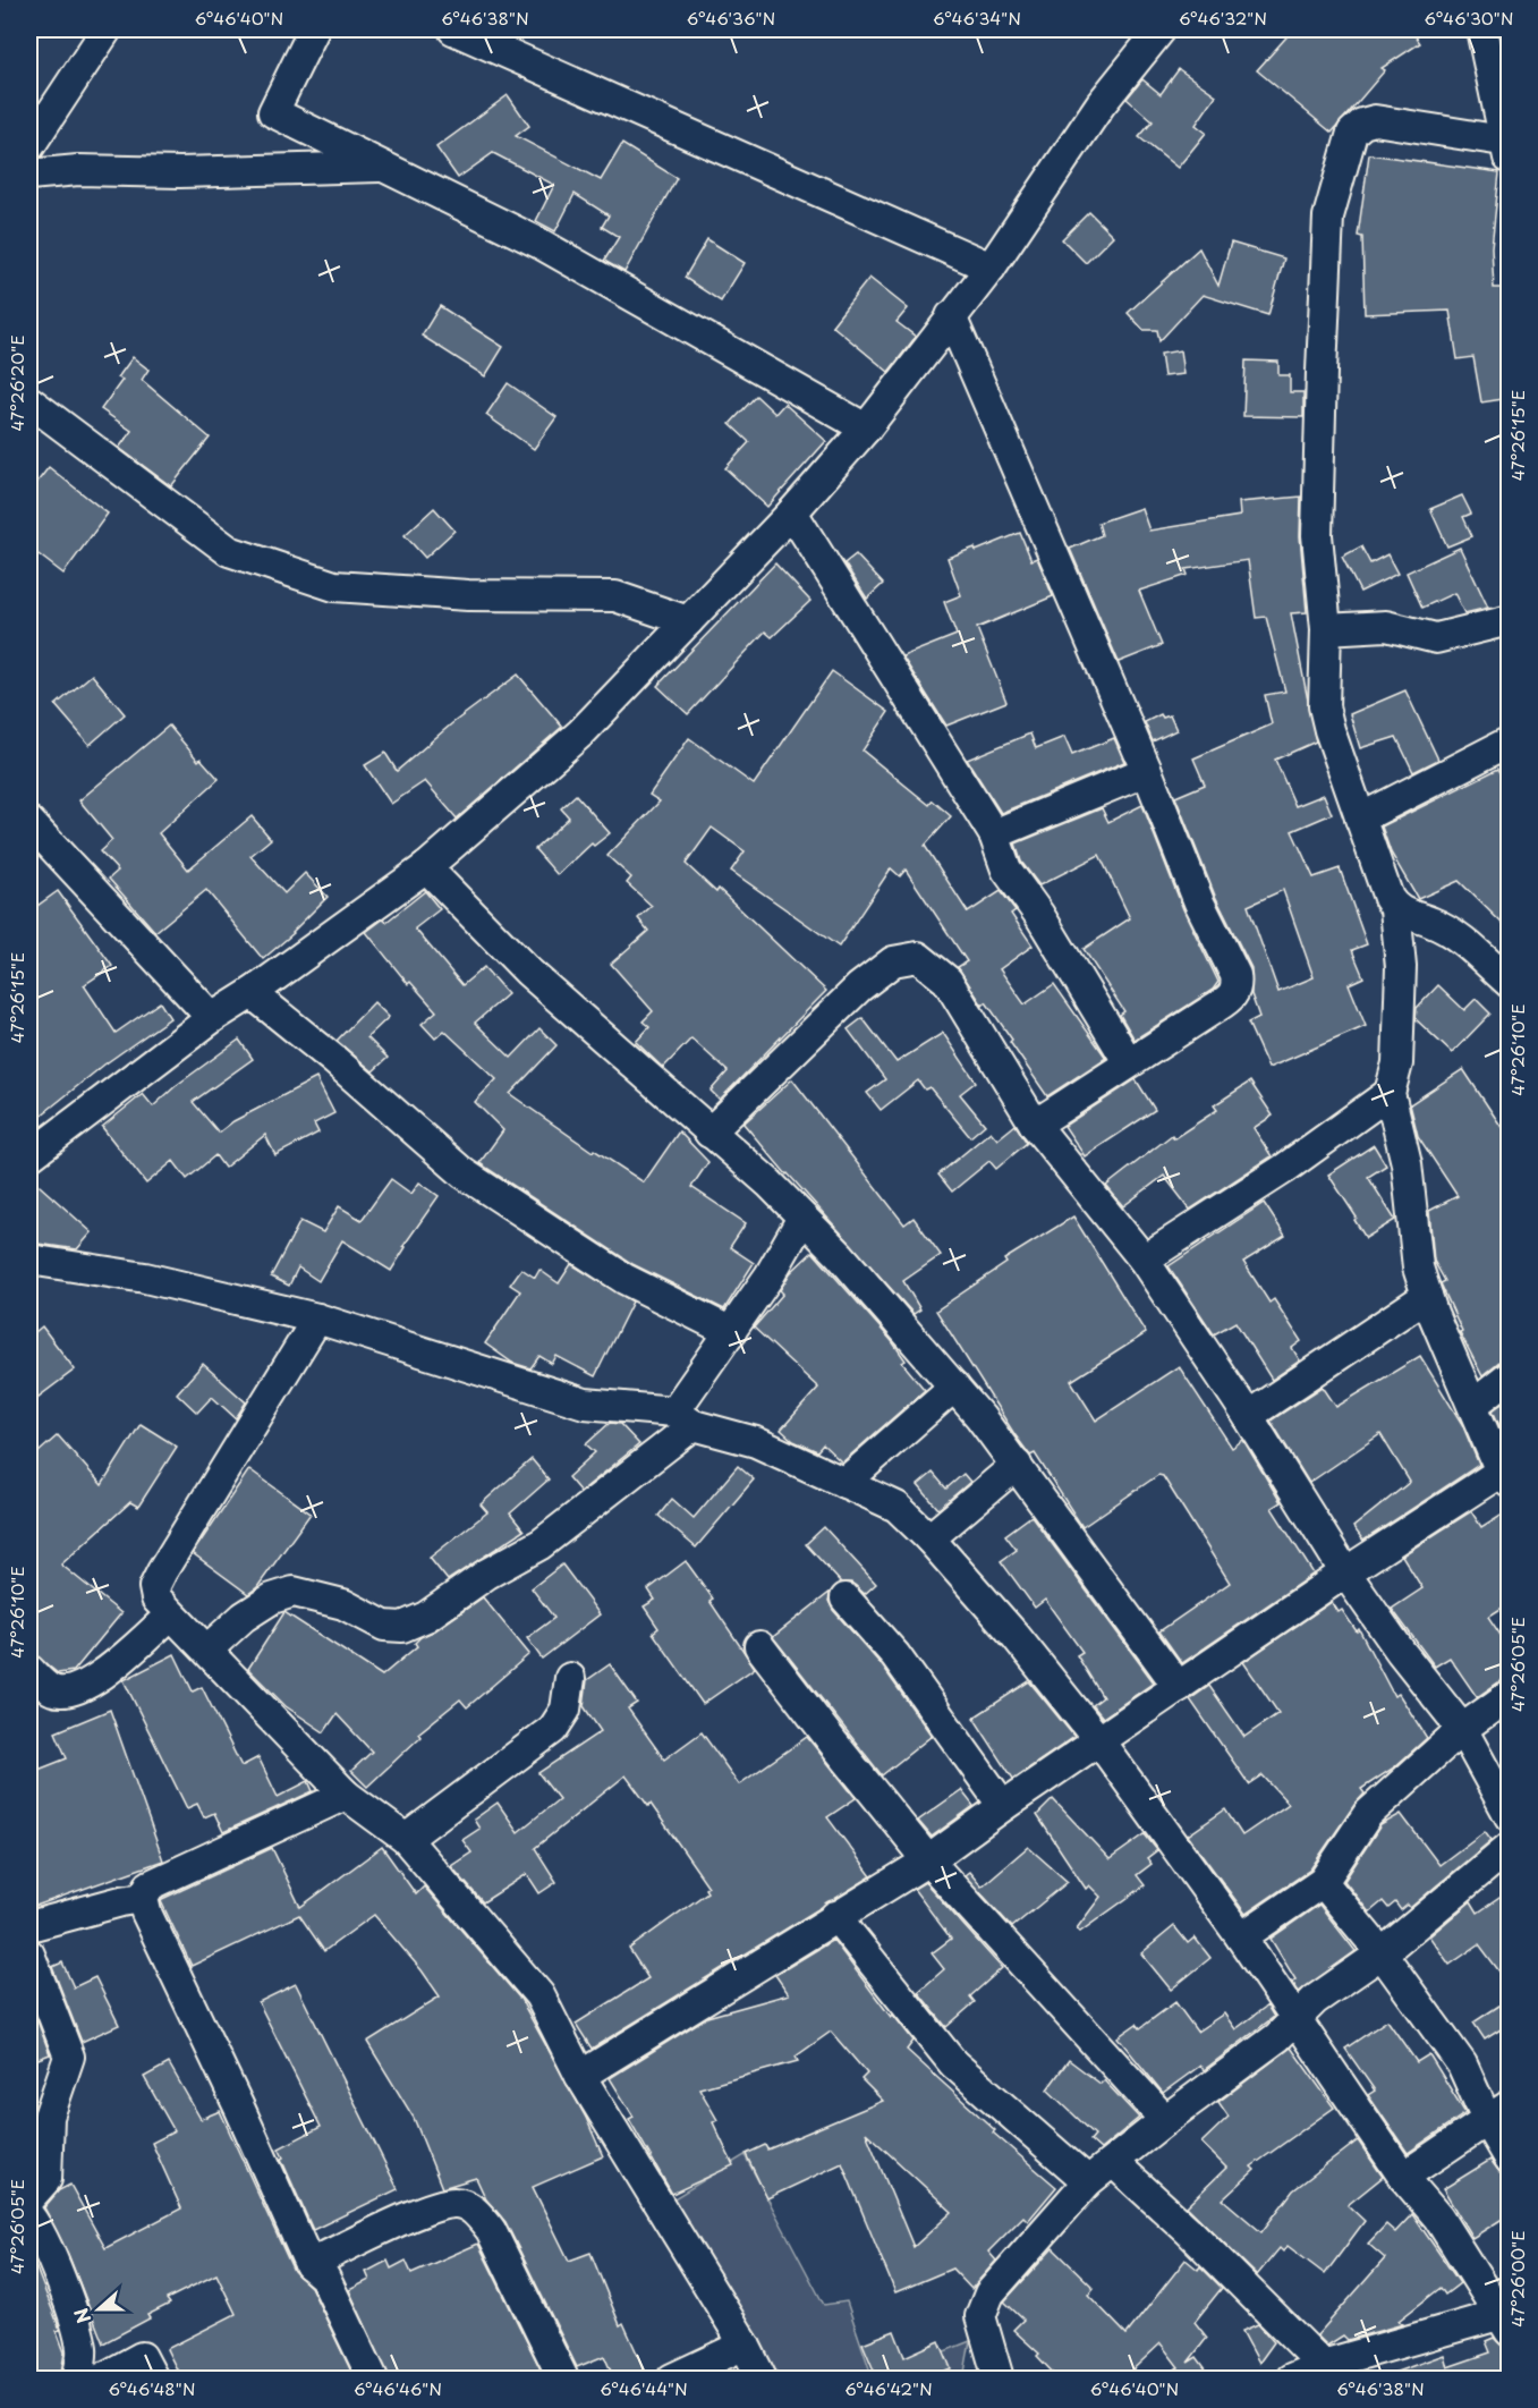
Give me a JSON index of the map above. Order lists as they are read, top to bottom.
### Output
{
  "north": "left",
  "coordinates": [
    "6°46'40\"N",
    "6°46'38\"N",
    "6°46'36\"N",
    "6°46'34\"N",
    "6°46'32\"N",
    "6°46'30\"N",
    "47°26'20\"E",
    "47°26'15\"E",
    "47°26'10\"E",
    "47°26'05\"E",
    "47°26'00\"E",
    "6°46'48\"N",
    "6°46'46\"N",
    "6°46'44\"N",
    "6°46'42\"N"
  ]
}
